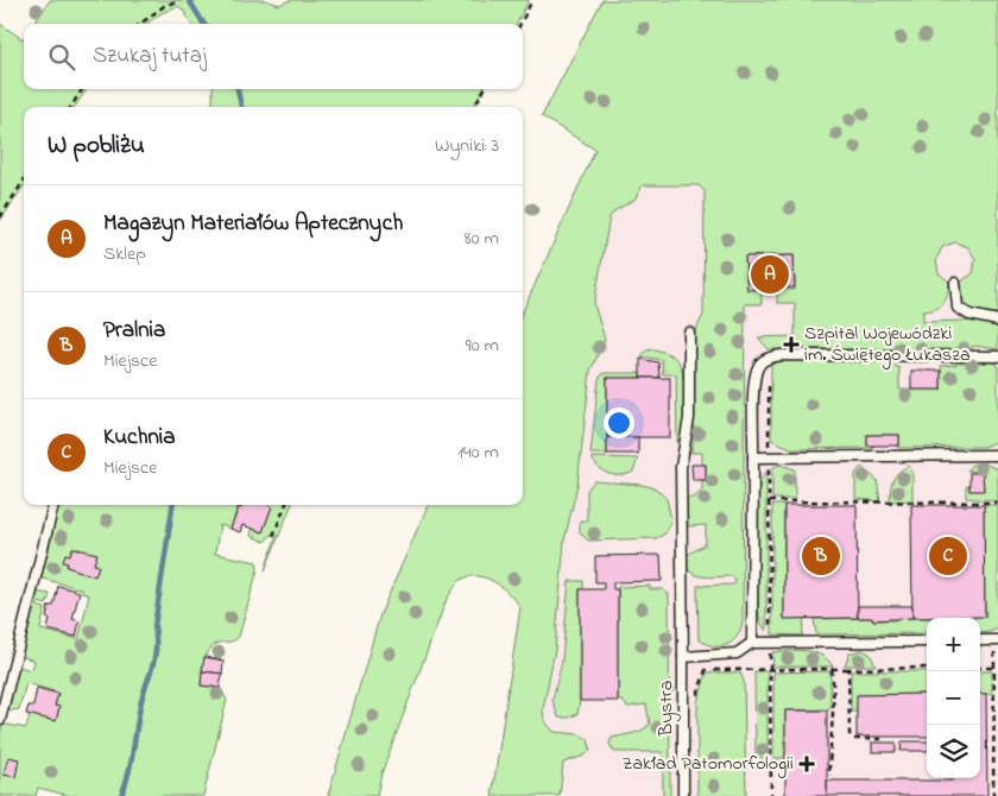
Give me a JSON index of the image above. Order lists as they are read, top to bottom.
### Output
{
  "streets": {
    "lane": ["Bystra"]
  },
  "places": {
    "health": ["Szpital Wojewódzki im. Świętego Łukasza", "Zakład Patomorfologii"]
  },
  "page": {
    "search": "Szukaj tutaj",
    "heading": ["W pobliżu", "Wyniki: 3"],
    "list": [
      {
        "mark": "A",
        "name": "Magazyn Materiałów Aptecznych",
        "note": "Sklep",
        "value": "80 m"
      },
      {
        "mark": "B",
        "name": "Pralnia",
        "note": "Miejsce",
        "value": "90 m"
      },
      {
        "mark": "C",
        "name": "Kuchnia",
        "note": "Miejsce",
        "value": "140 m"
      }
    ],
    "pins": ["A", "B", "C"],
    "map_buttons": ["+", "−"]
  }
}
